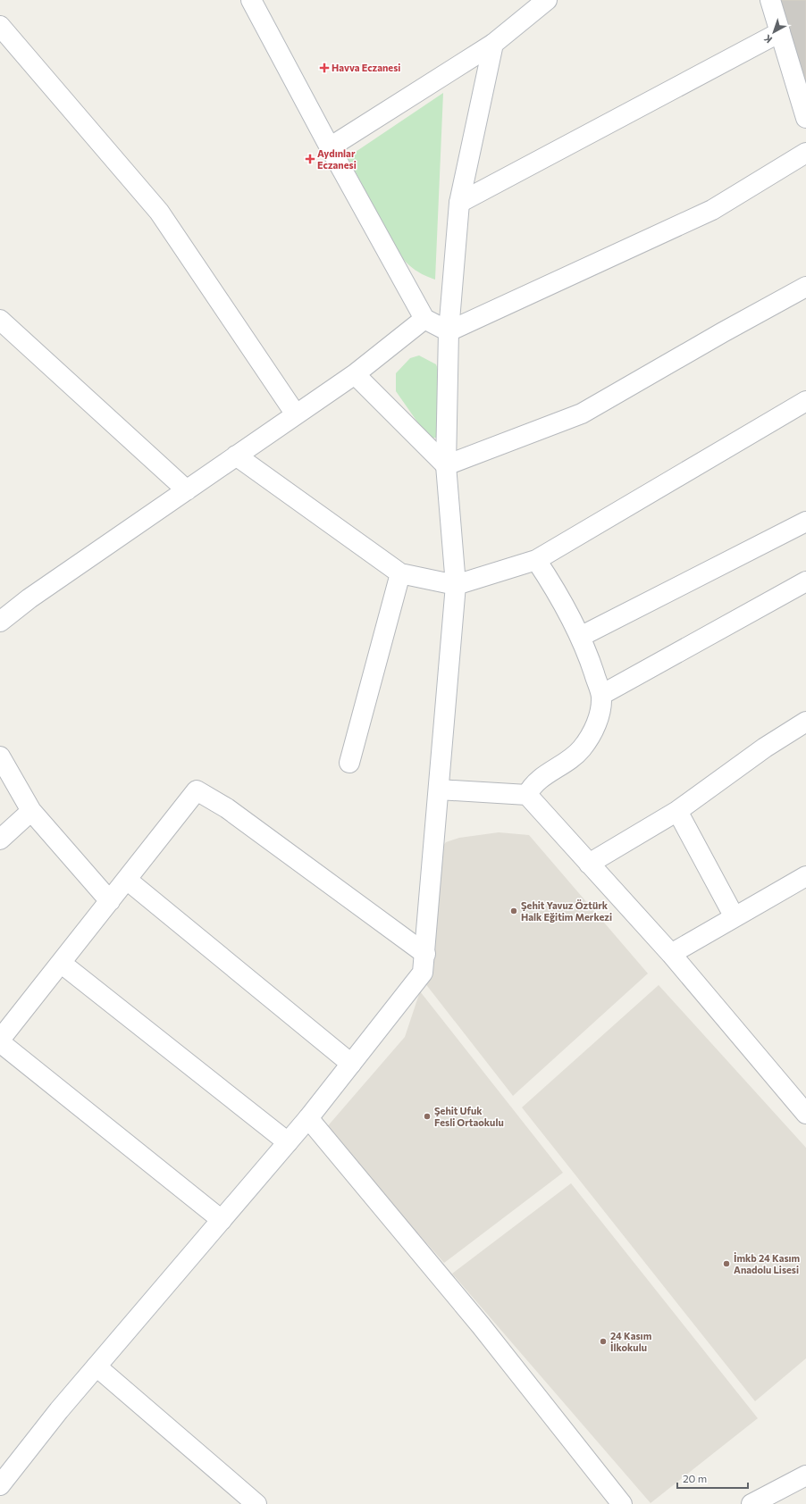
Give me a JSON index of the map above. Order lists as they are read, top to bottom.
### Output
{
  "places": {
    "health": ["Havva Eczanesi", "Aydınlar Eczanesi"],
    "other": [
      "Şehit Yavuz Öztürk Halk Eğitim Merkezi",
      "Şehit Ufuk Fesli Ortaokulu",
      "İmkb 24 Kasım Anadolu Lisesi",
      "24 Kasım İlkokulu"
    ]
  },
  "scale_bar": "20 m",
  "north": "bottom left"
}
